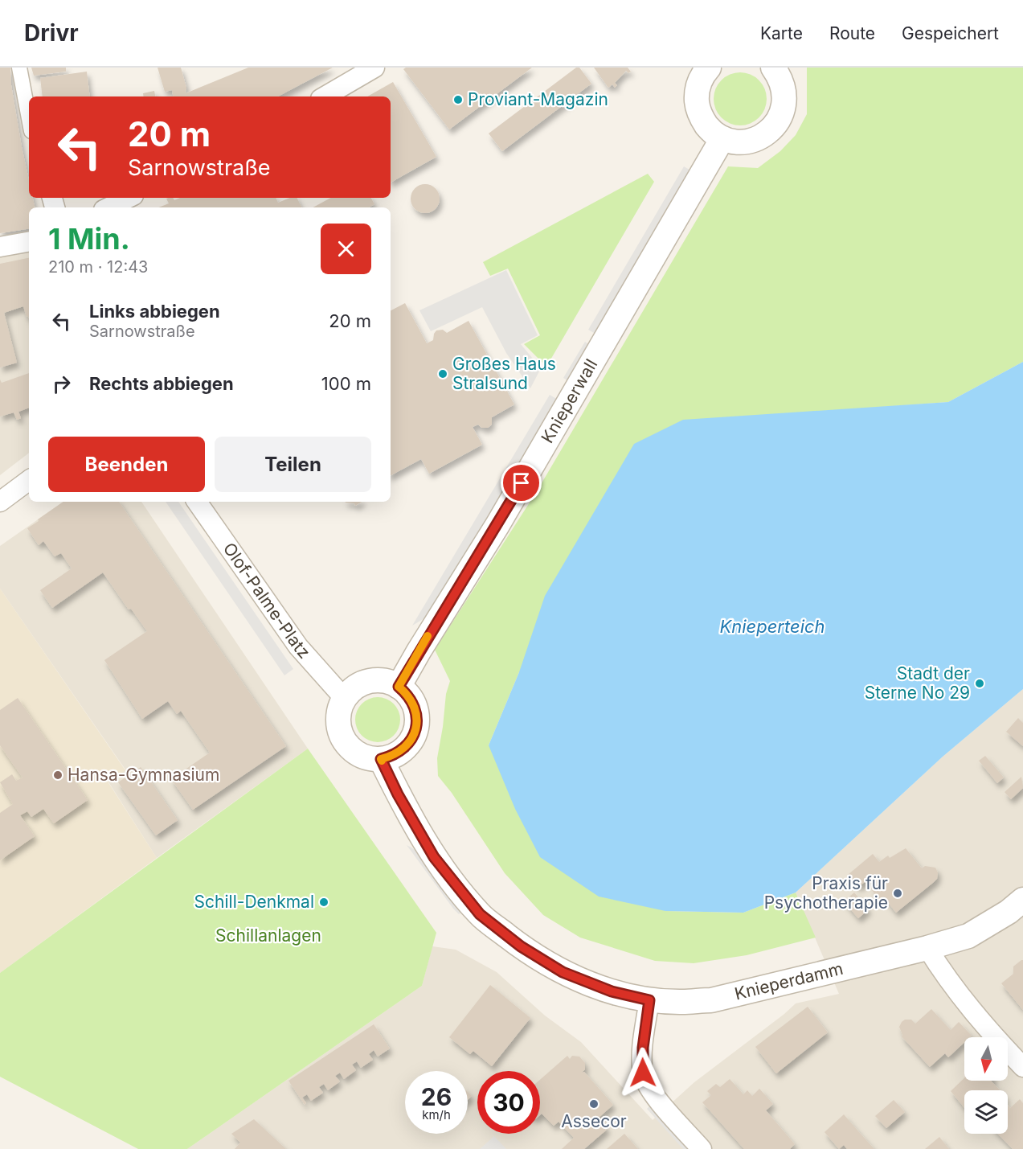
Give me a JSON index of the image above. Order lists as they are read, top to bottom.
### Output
{
  "streets": {
    "street": ["Knieperwall", "Olof-Palme-Platz", "Knieperdamm"]
  },
  "crossings": [
    ["Knieperwall", "Olof-Palme-Platz"],
    ["Knieperwall", "Knieperdamm"],
    ["Olof-Palme-Platz", "Knieperdamm"]
  ],
  "water": ["Knieperteich"],
  "parks": ["Schillanlagen"],
  "places": [
    "Proviant-Magazin",
    "Großes Haus Stralsund",
    "Stadt der Sterne No 29",
    "Hansa-Gymnasium",
    "Praxis für Psychotherapie",
    "Schill-Denkmal",
    "Assecor"
  ],
  "north": "bottom",
  "page": {
    "header": "Drivr",
    "nav": ["Karte", "Route", "Gespeichert"],
    "turn": ["20 m", "Sarnowstraße"],
    "heading": ["1 Min.", "210 m · 12:43"],
    "list": [
      {
        "name": "Links abbiegen",
        "note": "Sarnowstraße",
        "value": "20 m"
      },
      {
        "name": "Rechts abbiegen",
        "value": "100 m"
      }
    ],
    "buttons": ["Beenden", "Teilen"],
    "speed": "26 km/h",
    "limit": "30"
  }
}
